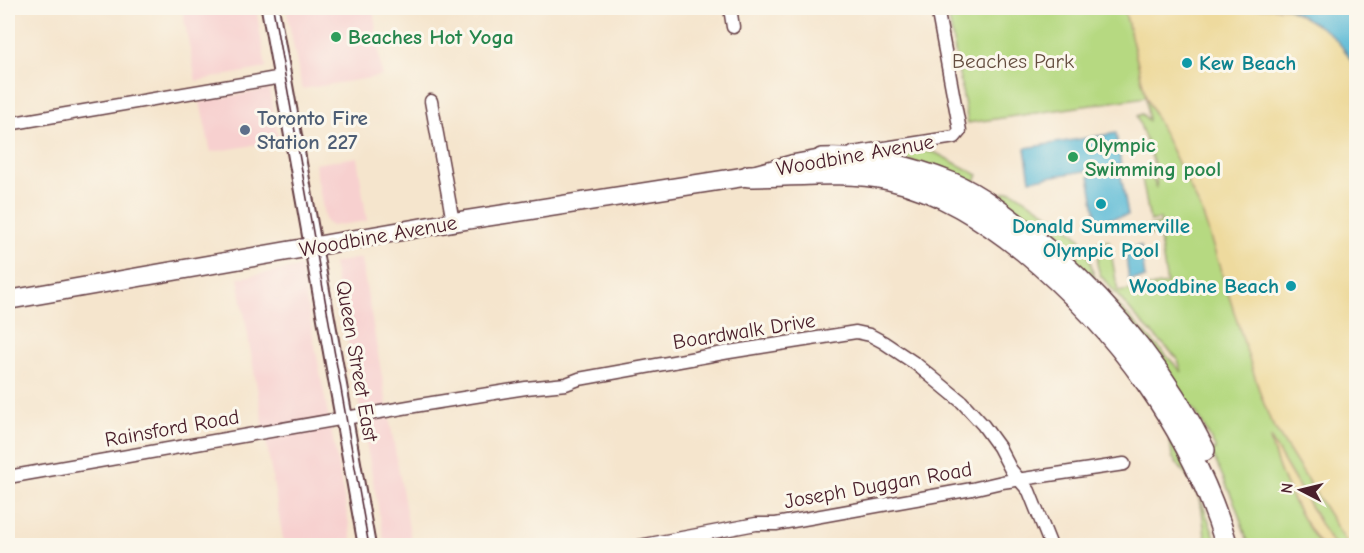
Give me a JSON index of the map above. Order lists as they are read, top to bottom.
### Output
{
  "streets": {
    "highway": ["Woodbine Avenue"],
    "main road": ["Queen Street East"],
    "street": ["Boardwalk Drive", "Rainsford Road", "Joseph Duggan Road"]
  },
  "crossings": [
    ["Woodbine Avenue", "Queen Street East"],
    ["Boardwalk Drive", "Queen Street East"],
    ["Boardwalk Drive", "Rainsford Road"],
    ["Boardwalk Drive", "Joseph Duggan Road"],
    ["Queen Street East", "Rainsford Road"]
  ],
  "parks": ["Beaches Park"],
  "places": [
    "Beaches Hot Yoga",
    "Kew Beach",
    "Toronto Fire Station 227",
    "Olympic Swimming pool",
    "Donald Summerville Olympic Pool",
    "Woodbine Beach"
  ],
  "north": "left"
}
